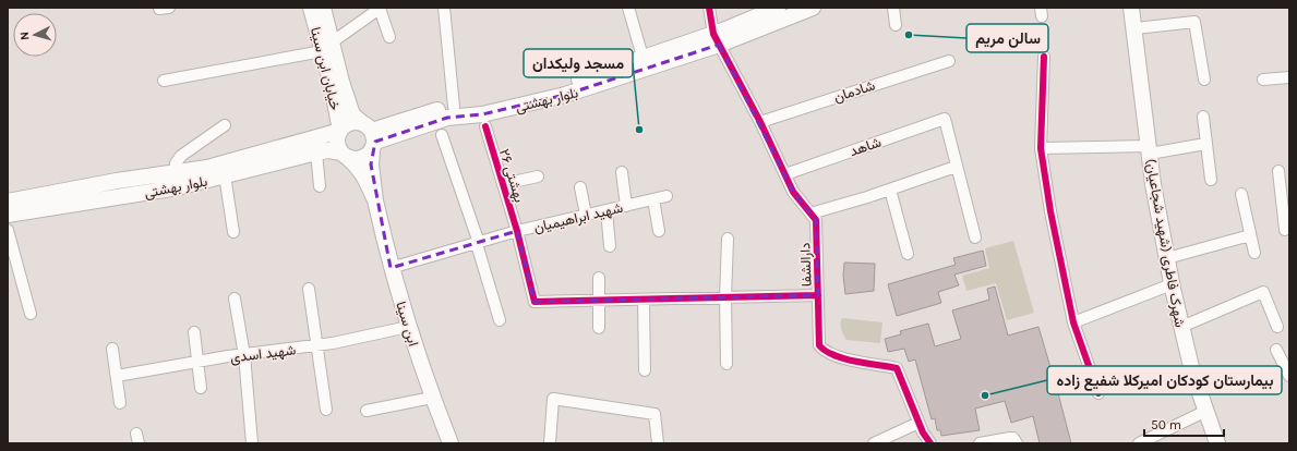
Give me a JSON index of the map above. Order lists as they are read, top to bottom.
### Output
{
  "streets": {
    "main road": [
      "خیابان ابن سینا",
      "بلوار بهشتی",
      "شهرک فاطری (شهید شجاعیان)",
      "ابن سینا"
    ],
    "street": [
      "شادمان",
      "شاهد",
      "بهشتی ۲۶",
      "شهید ابراهیمیان",
      "دارالشفا",
      "شهید اسدی"
    ]
  },
  "crossings": [
    ["خیابان ابن سینا", "بلوار بهشتی"],
    ["شادمان", "دارالشفا"],
    ["بلوار بهشتی", "دارالشفا"],
    ["شاهد", "دارالشفا"],
    ["بهشتی ۲۶", "شهید ابراهیمیان"],
    ["شهید ابراهیمیان", "ابن سینا"],
    ["ابن سینا", "شهید اسدی"]
  ],
  "places": ["سالن مریم", "مسجد ولیکدان", "بیمارستان کودکان امیرکلا شفیع زاده"],
  "scale_bar": "50 m",
  "north": "left"
}
